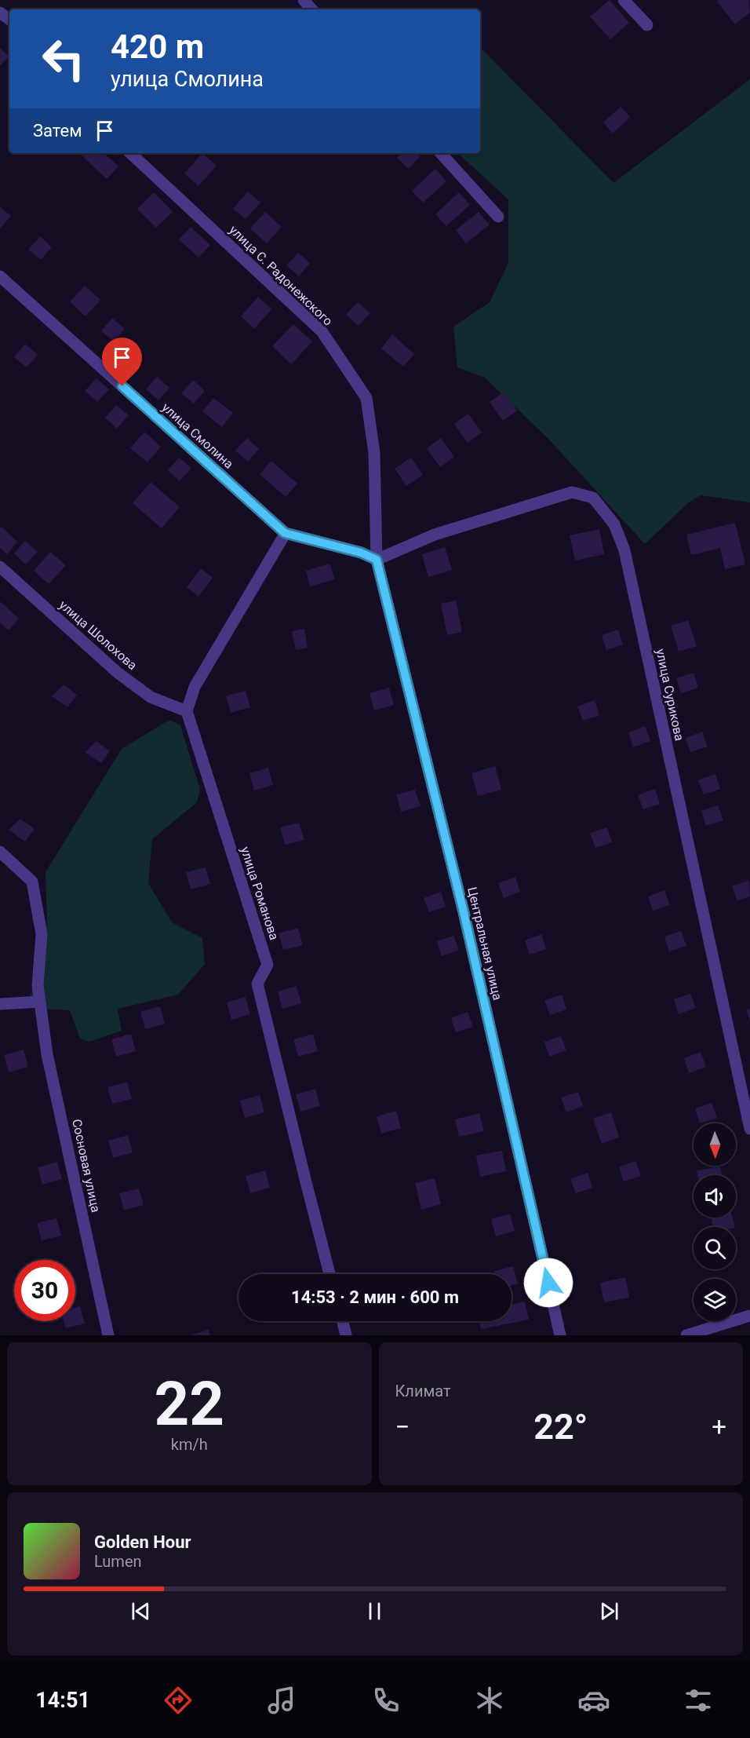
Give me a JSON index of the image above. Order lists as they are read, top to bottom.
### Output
{
  "streets": {
    "street": [
      "улица С. Радонежского",
      "улица Смолина",
      "улица Шолохова",
      "улица Сурикова",
      "улица Романова",
      "Центральная улица",
      "Сосновая улица"
    ]
  },
  "crossings": [
    ["улица С. Радонежского", "улица Смолина"],
    ["улица С. Радонежского", "улица Сурикова"],
    ["улица С. Радонежского", "Центральная улица"],
    ["улица Смолина", "улица Сурикова"],
    ["улица Смолина", "Центральная улица"],
    ["улица Шолохова", "улица Романова"],
    ["улица Сурикова", "Центральная улица"]
  ],
  "north": "bottom",
  "page": {
    "turn": ["420 m", "улица Смолина"],
    "then": "Затем",
    "limit": "30",
    "trip": "14:53 · 2 мин · 600 m",
    "tile": [
      ["22", "km/h"],
      "Климат"
    ],
    "heat": ["−", "22°", "+"],
    "song": ["Golden Hour", "Lumen"],
    "tabs": "14:51"
  }
}
